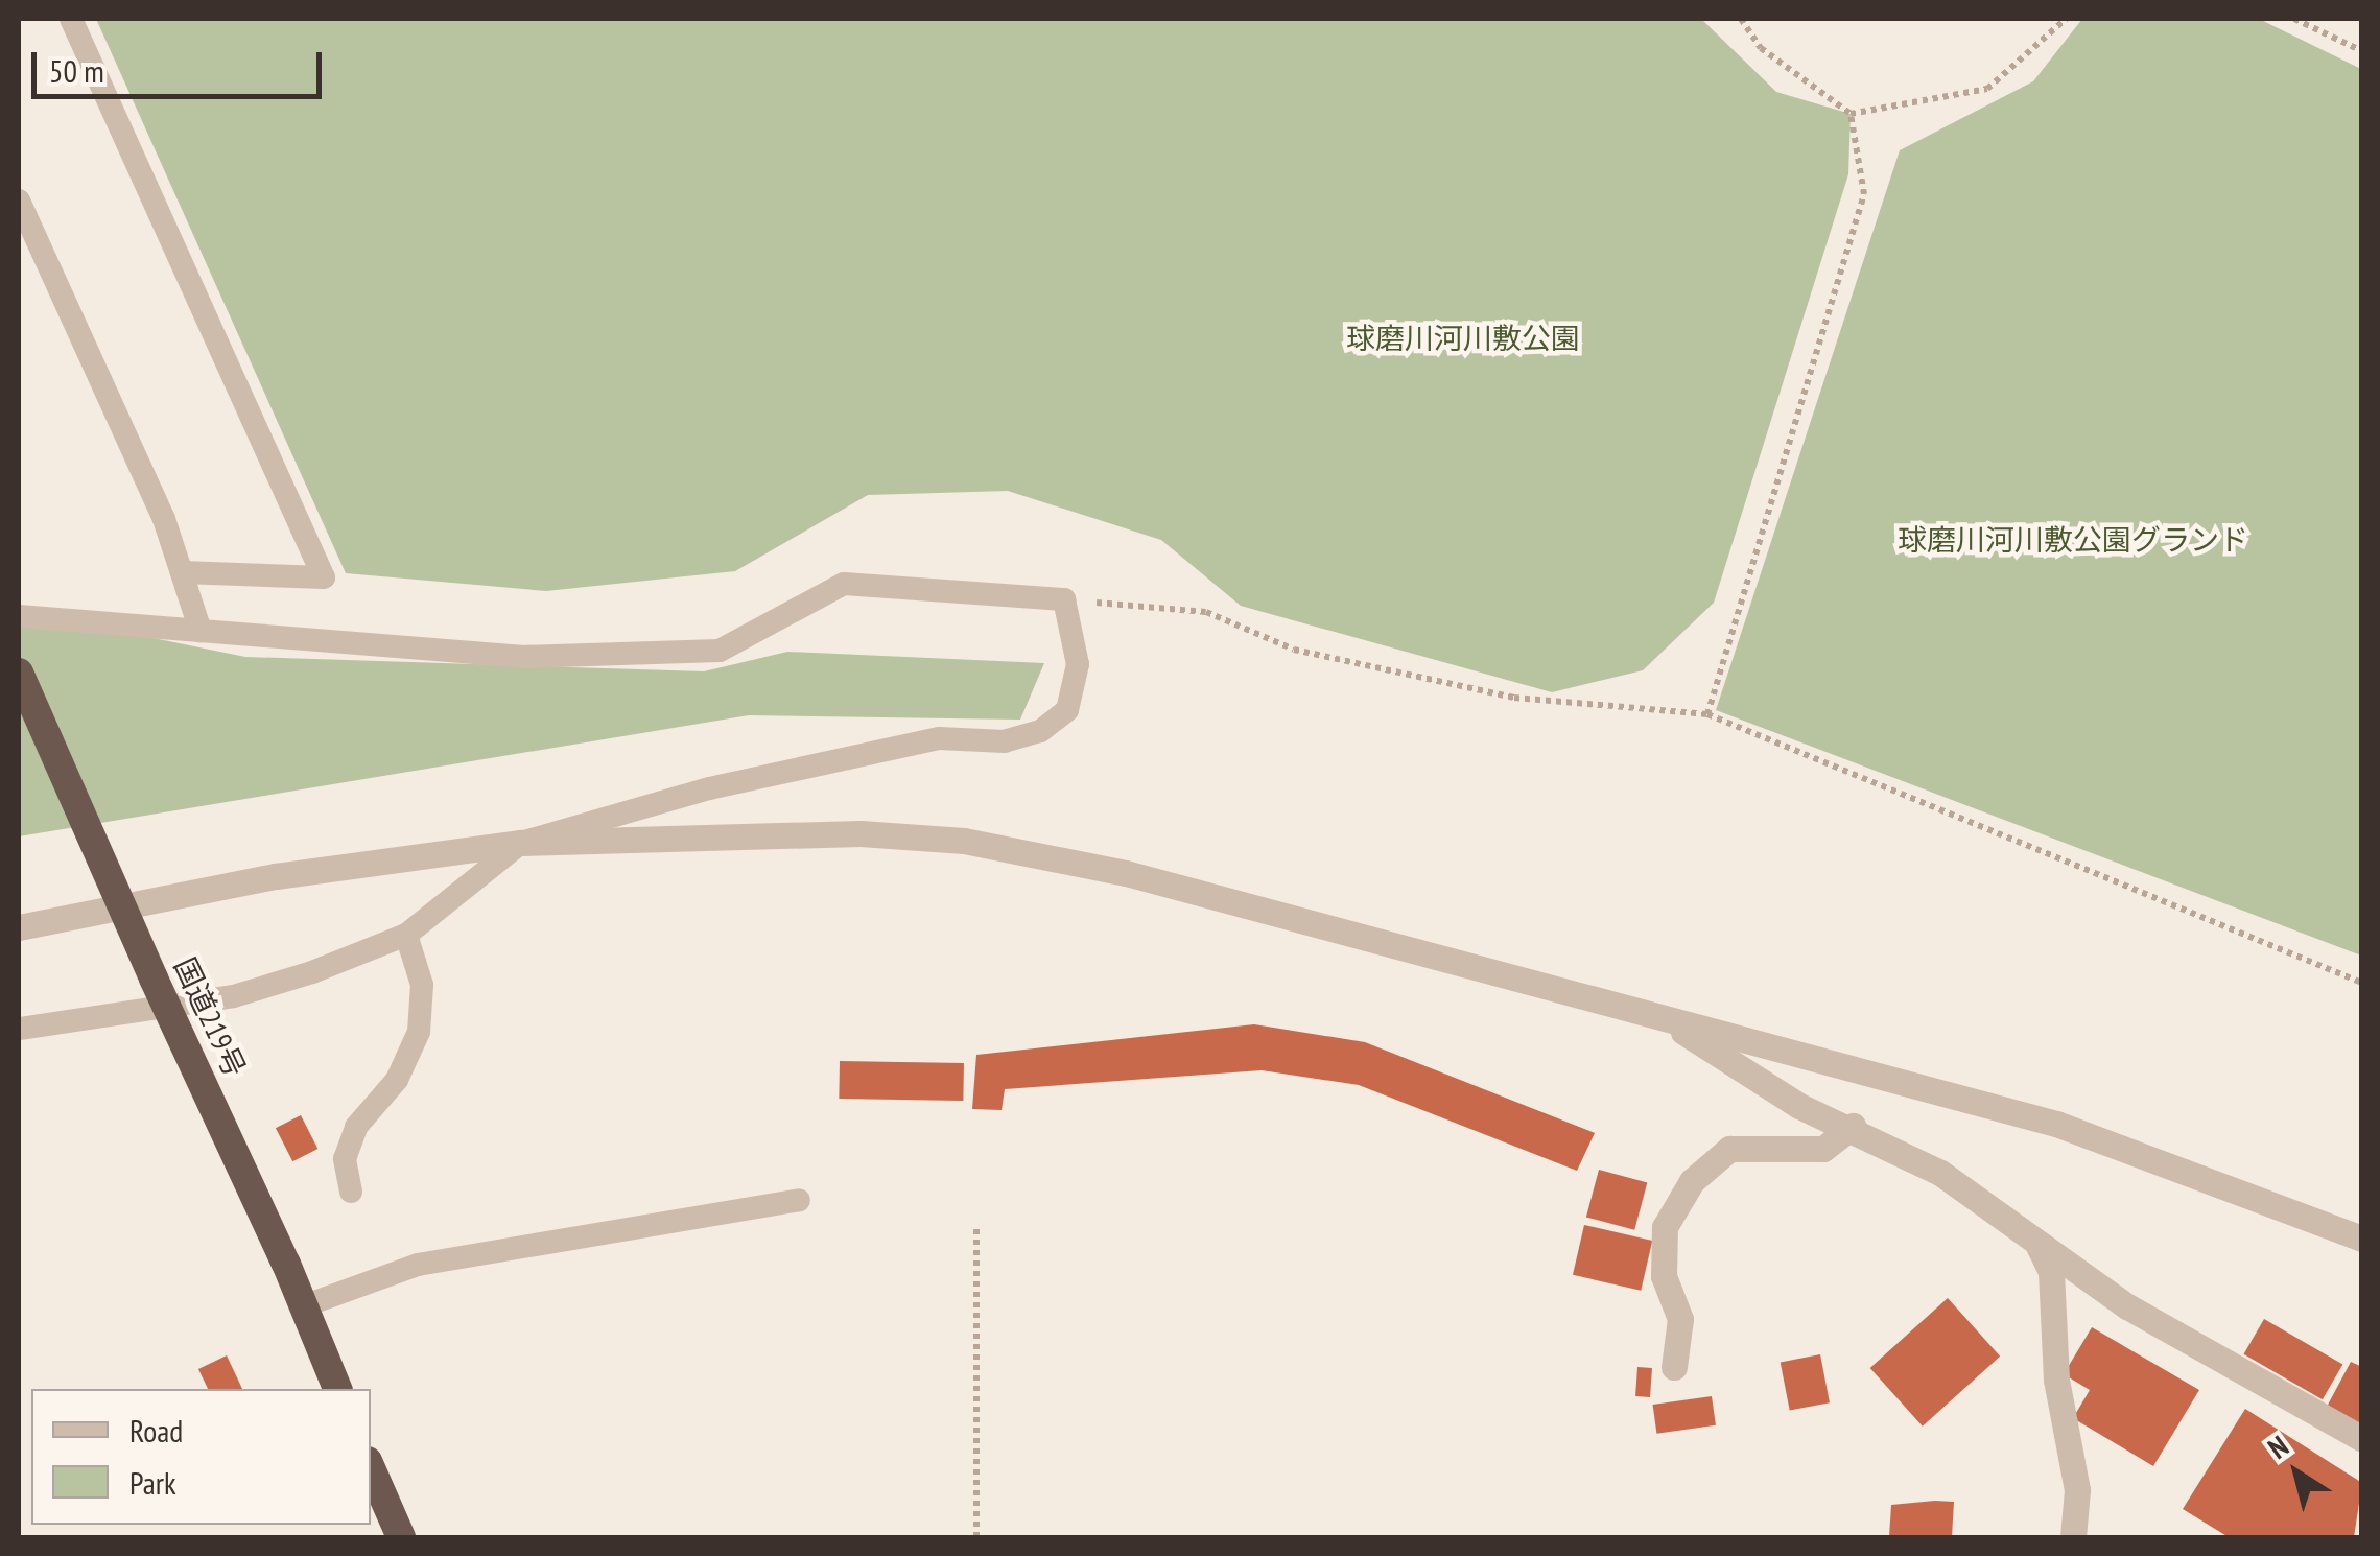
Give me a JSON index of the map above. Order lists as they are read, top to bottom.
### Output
{
  "streets": {
    "highway": ["国道219号"]
  },
  "parks": ["球磨川河川敷公園", "球磨川河川敷公園グランド"],
  "legend": ["Road", "Park"],
  "scale_bar": "50 m",
  "north": "top left"
}
